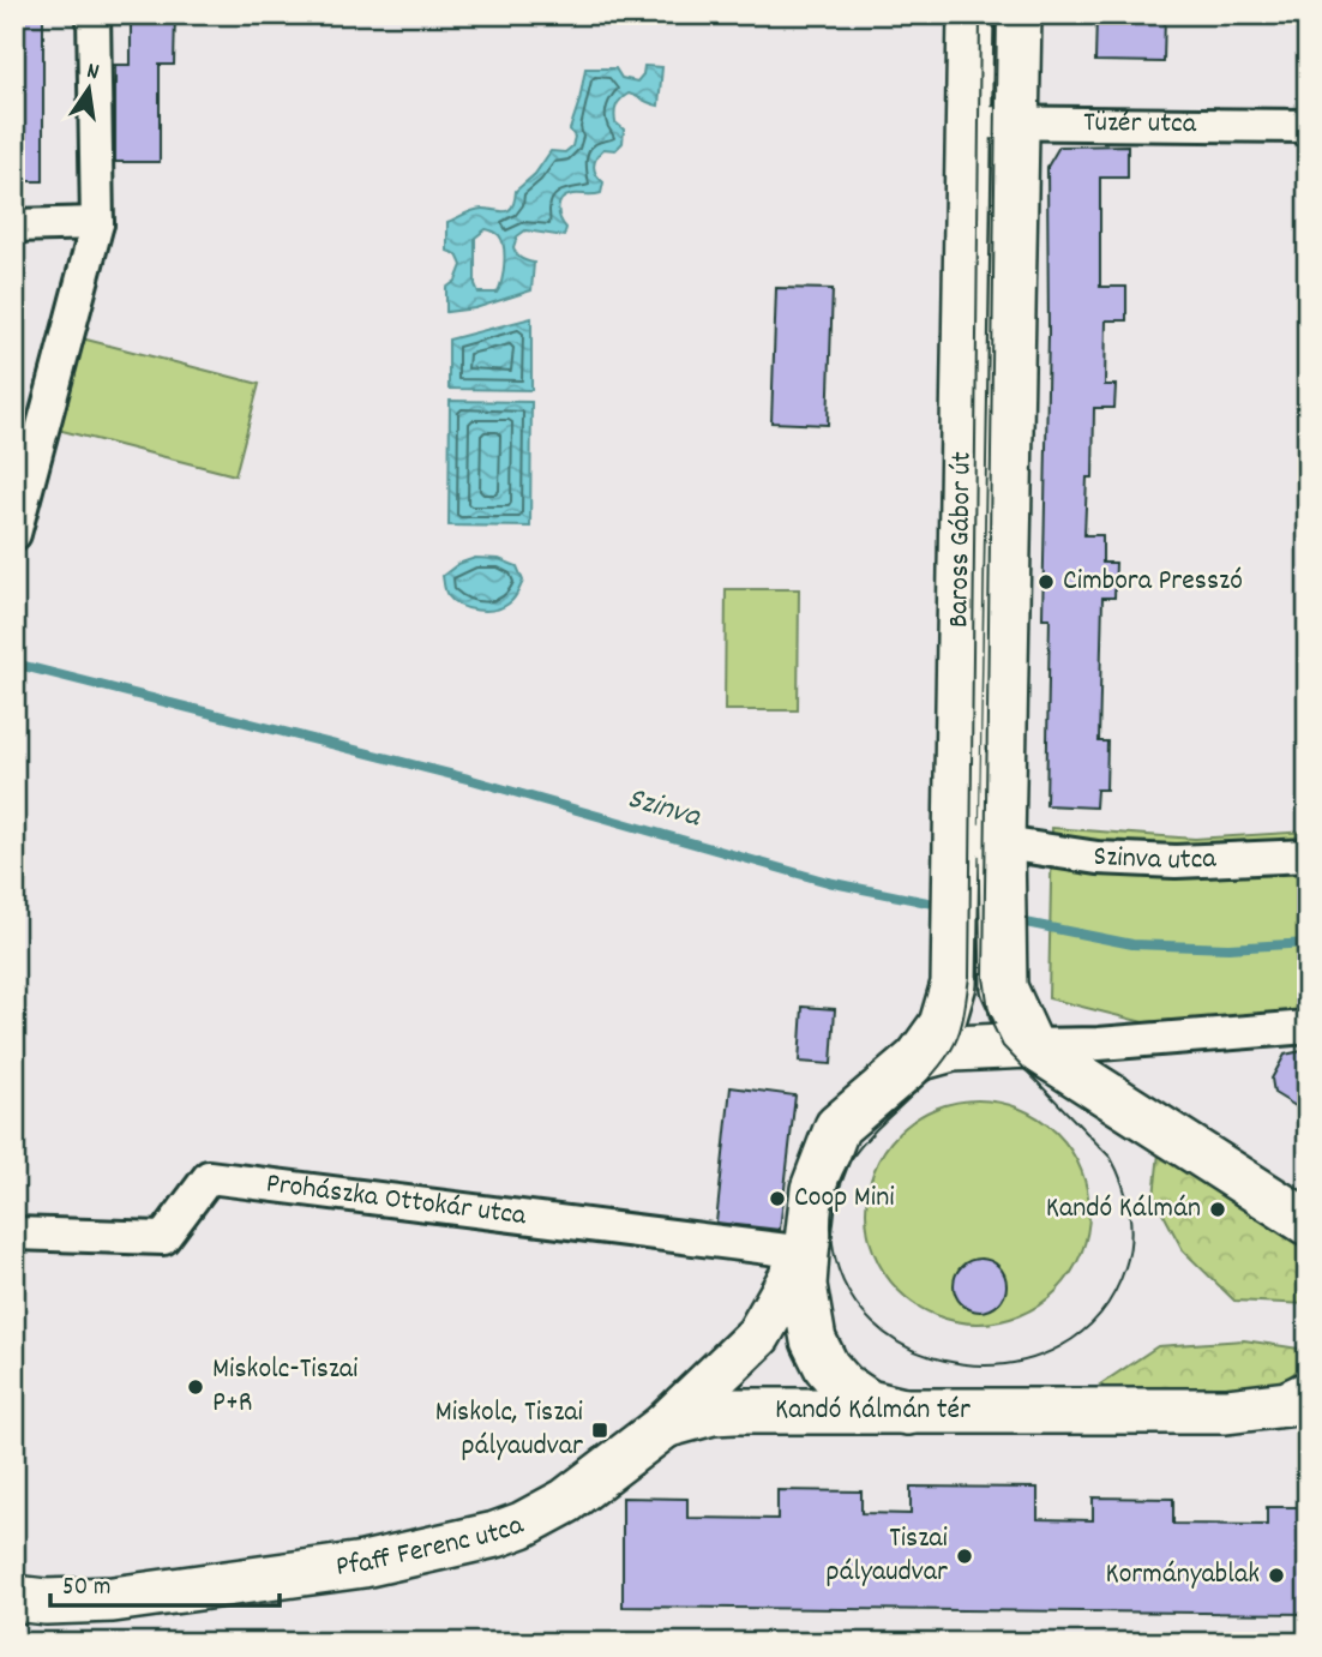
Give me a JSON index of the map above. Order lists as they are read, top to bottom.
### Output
{
  "streets": {
    "street": [
      "Tüzér utca",
      "Baross Gábor út",
      "Szinva utca",
      "Prohászka Ottokár utca",
      "Kandó Kálmán tér",
      "Pfaff Ferenc utca"
    ]
  },
  "crossings": [
    ["Tüzér utca", "Baross Gábor út"],
    ["Baross Gábor út", "Szinva utca"],
    ["Kandó Kálmán tér", "Pfaff Ferenc utca"]
  ],
  "water": ["Szinva"],
  "places": {
    "other": [
      "Cimbora Presszó",
      "Coop Mini",
      "Kandó Kálmán",
      "Miskolc-Tiszai P+R",
      "Tiszai pályaudvar",
      "Kormányablak"
    ],
    "transit": ["Miskolc, Tiszai pályaudvar"]
  },
  "scale_bar": "50 m",
  "north": "top"
}
